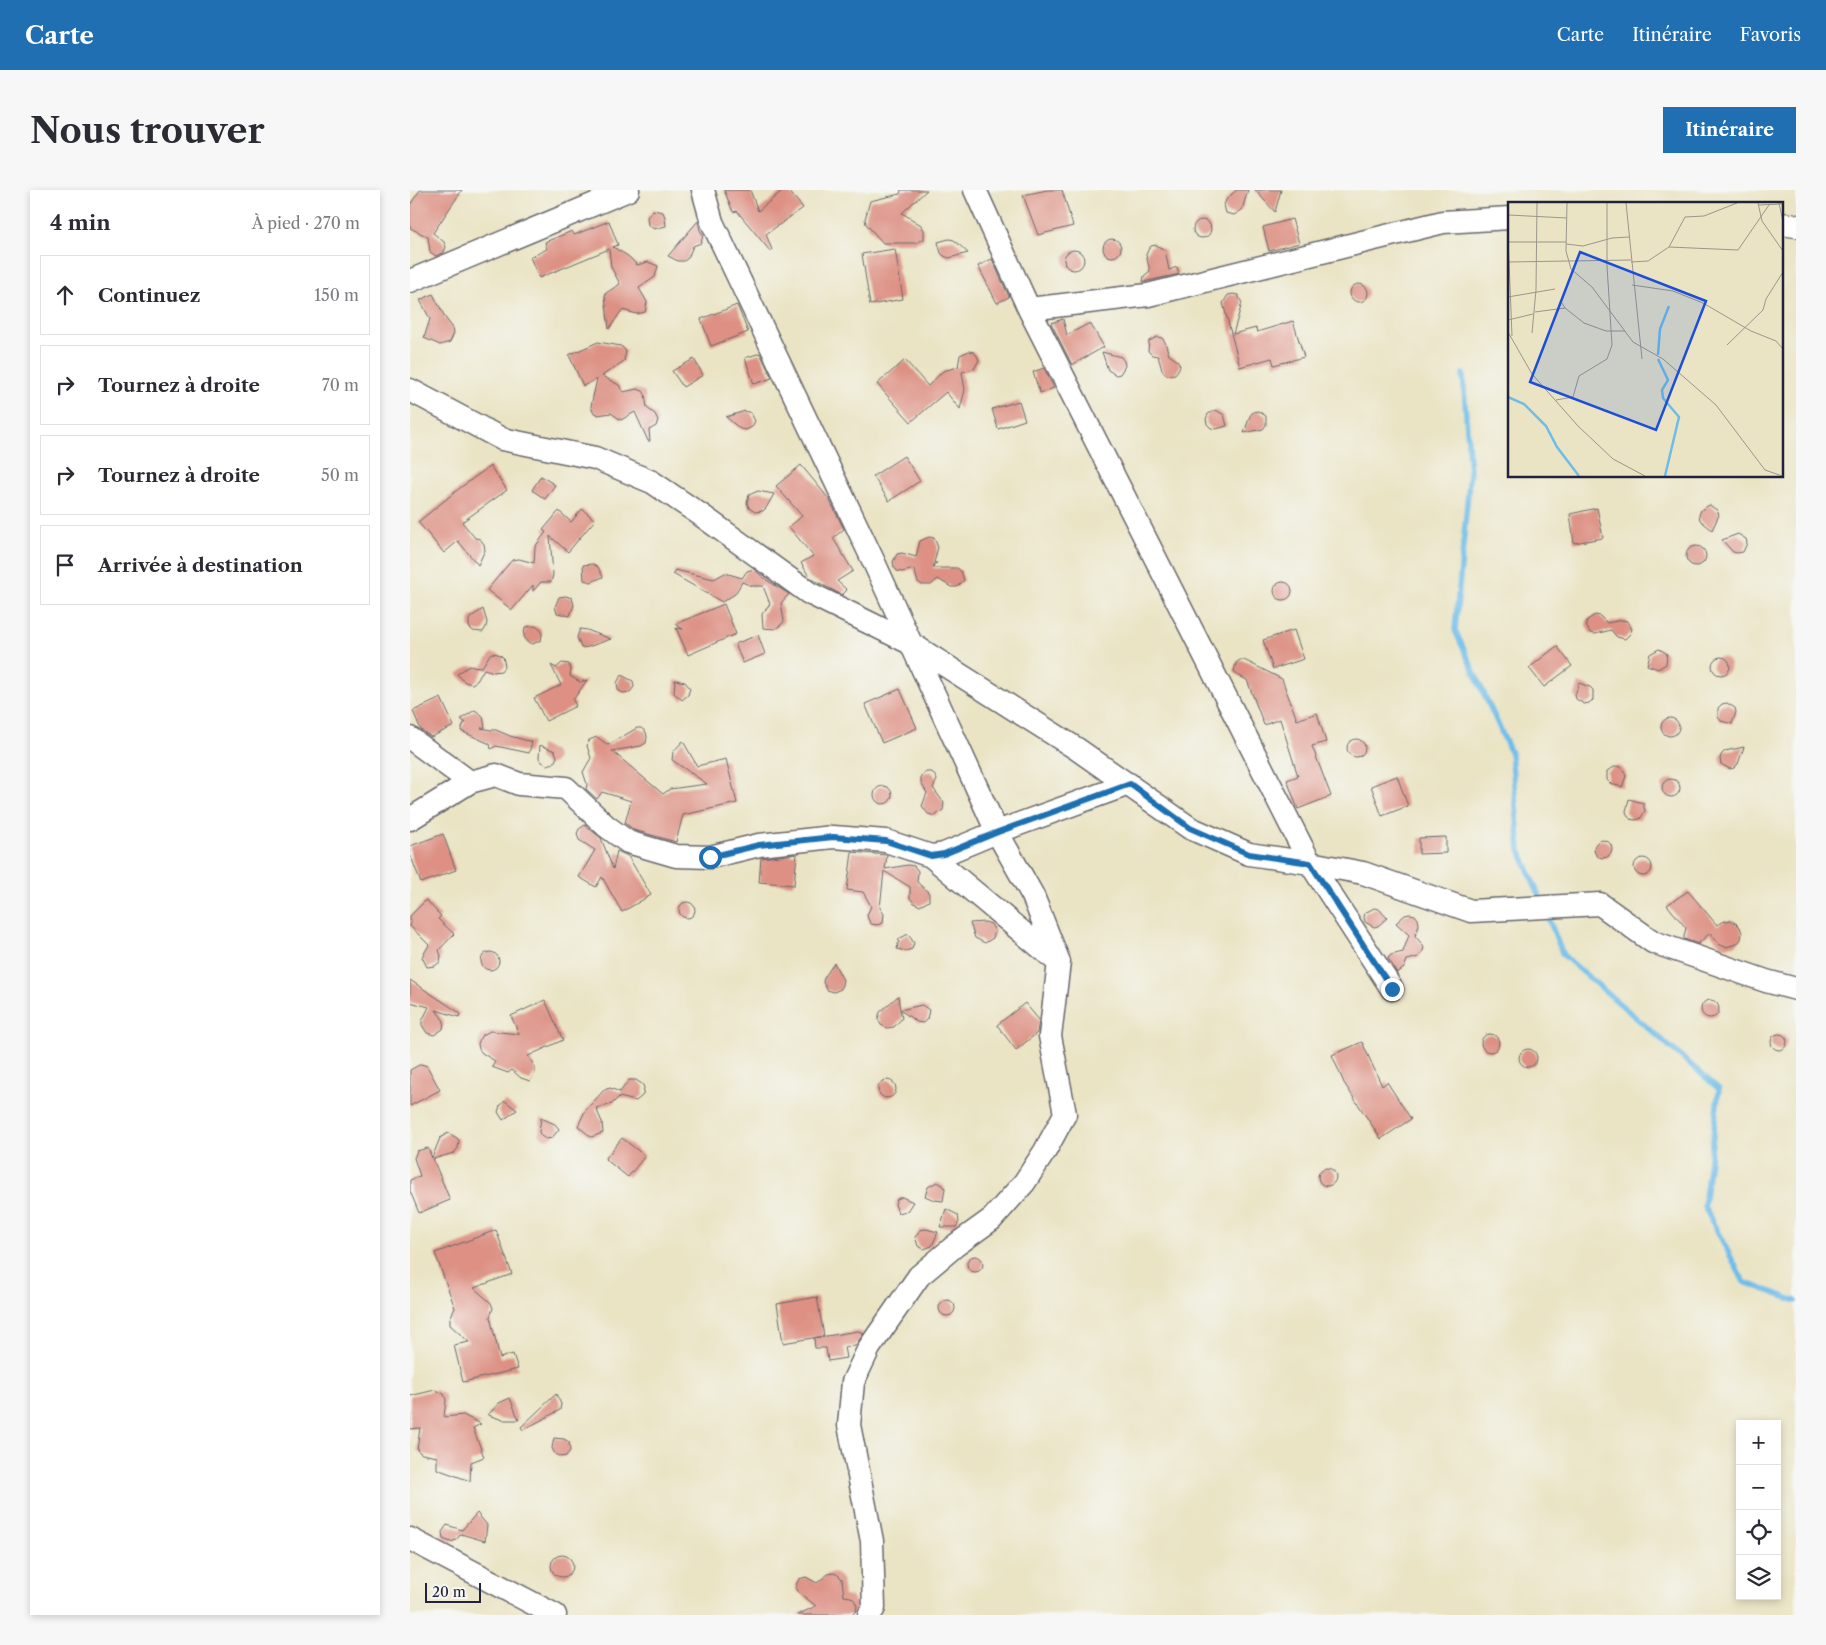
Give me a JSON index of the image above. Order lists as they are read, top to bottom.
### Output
{
  "scale_bar": "20 m",
  "page": {
    "header": "Carte",
    "nav": ["Carte", "Itinéraire", "Favoris"],
    "buttons": "Itinéraire",
    "title": "Nous trouver",
    "heading": ["4 min", "À pied · 270 m"],
    "list": [
      ["Continuez", "150 m"],
      ["Tournez à droite", "70 m"],
      ["Tournez à droite", "50 m"],
      "Arrivée à destination"
    ],
    "map_buttons": ["+", "−"],
    "scale": "20 m"
  }
}
